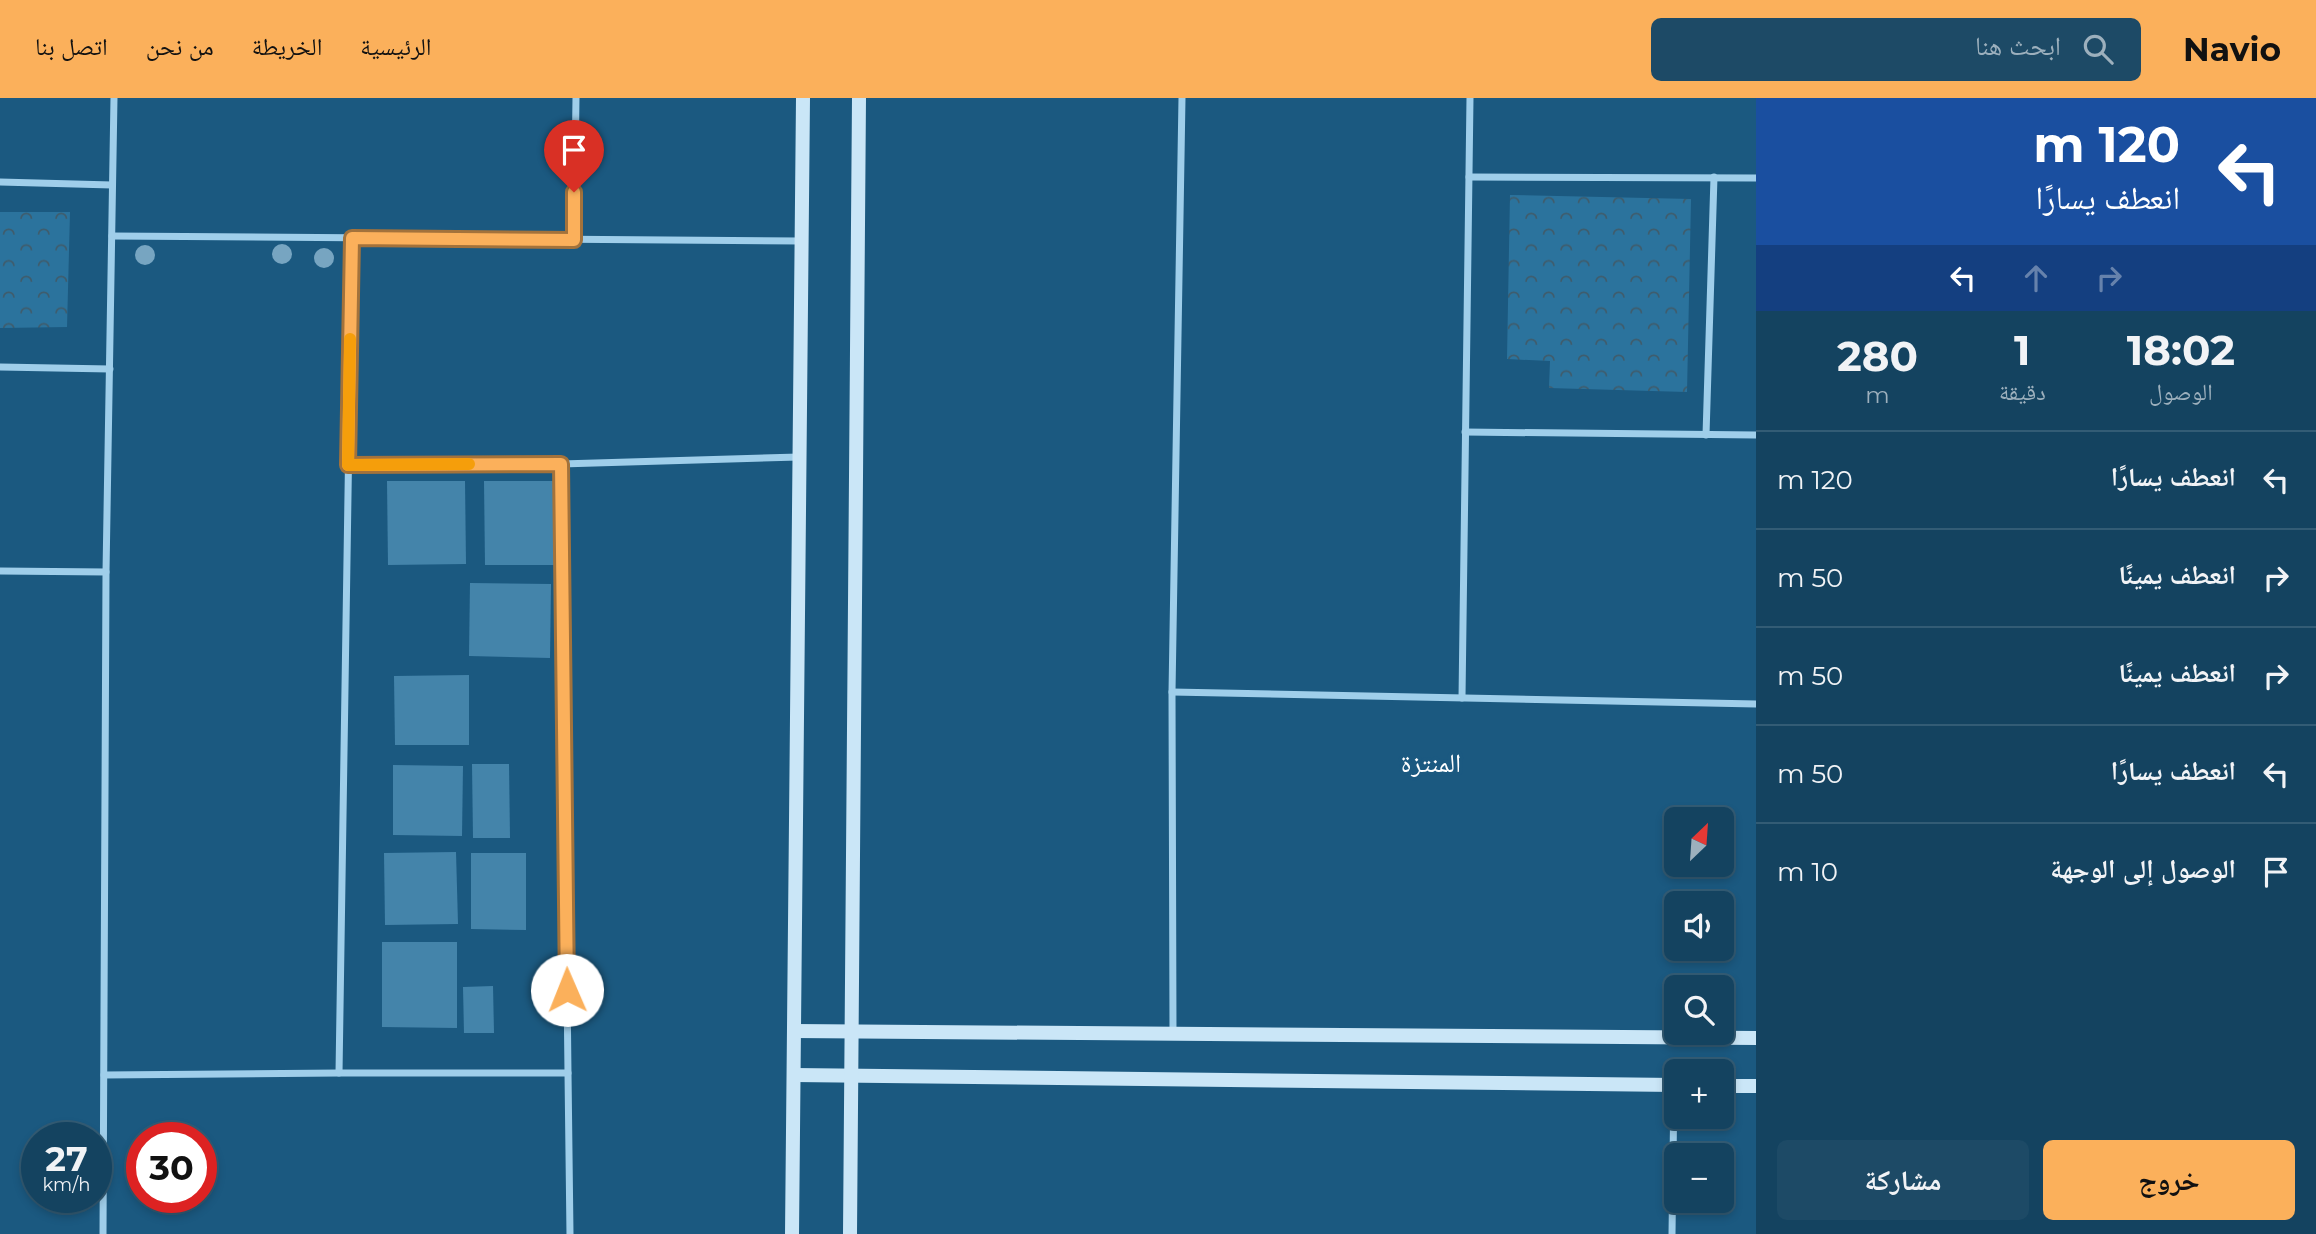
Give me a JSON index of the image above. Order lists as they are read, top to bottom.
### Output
{
  "districts": ["المنتزة"],
  "north": "top right",
  "page": {
    "header": "Navio",
    "search": "ابحث هنا",
    "nav": [
      "الرئيسية",
      "الخريطة",
      "من نحن",
      "اتصل بنا"
    ],
    "turn": ["120 m", "انعطف يسارًا"],
    "eta": [
      "18:02",
      "الوصول",
      "1",
      "دقيقة",
      "280",
      "m"
    ],
    "list": [
      {
        "name": "انعطف يسارًا",
        "value": "120 m"
      },
      {
        "name": "انعطف يمينًا",
        "value": "50 m"
      },
      {
        "name": "انعطف يمينًا",
        "value": "50 m"
      },
      {
        "name": "انعطف يسارًا",
        "value": "50 m"
      },
      {
        "name": "الوصول إلى الوجهة",
        "value": "10 m"
      }
    ],
    "map_buttons": ["+", "−"],
    "speed": "27 km/h",
    "limit": "30",
    "buttons": ["خروج", "مشاركة"]
  }
}
